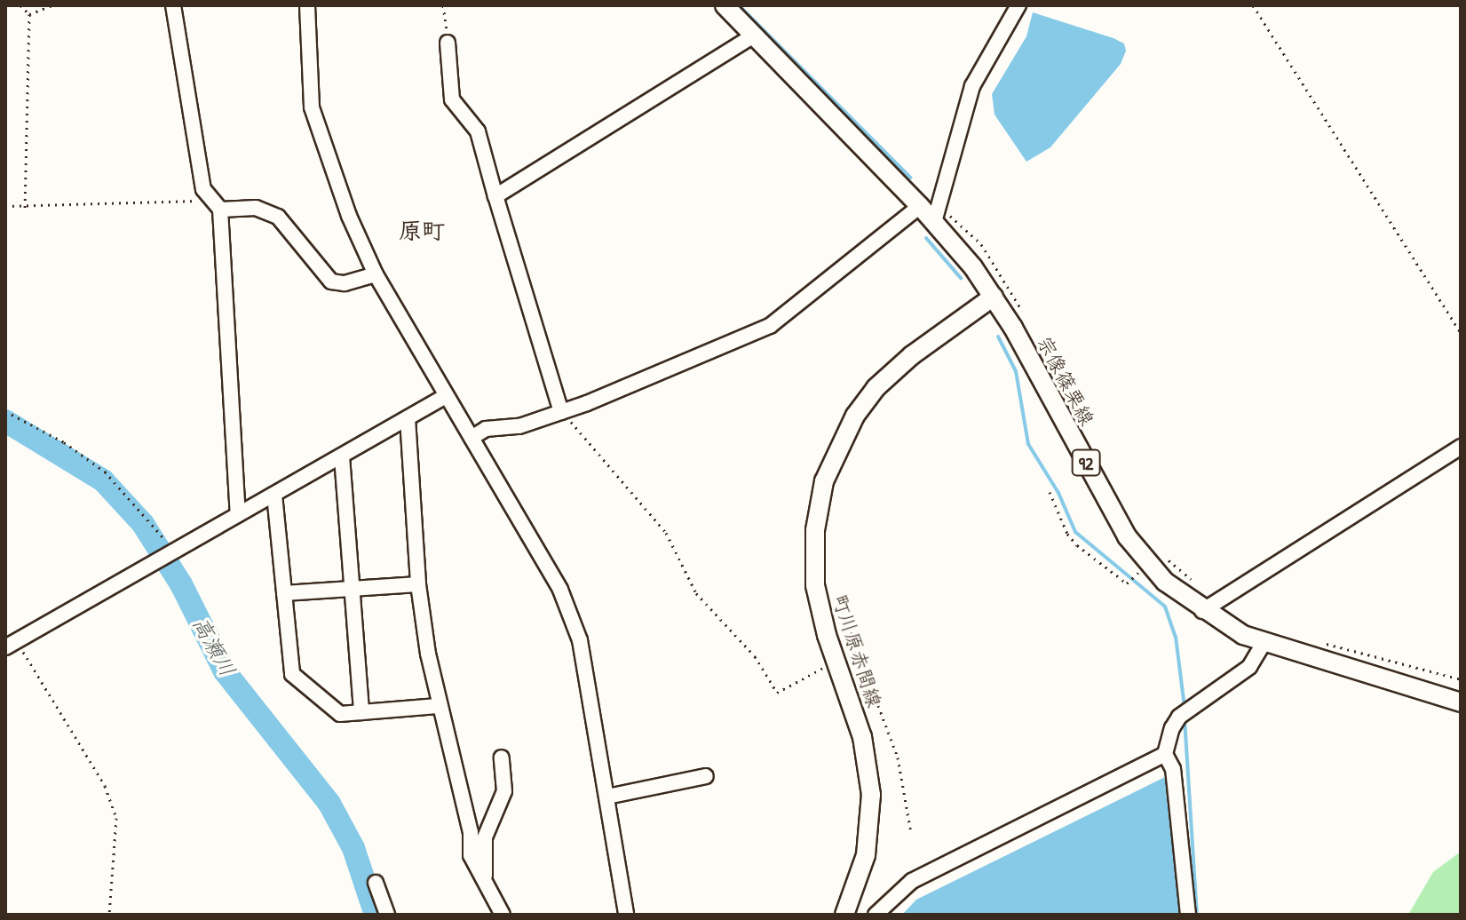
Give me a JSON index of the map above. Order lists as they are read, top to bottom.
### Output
{
  "streets": {
    "main road": ["宗像篠栗線", "92", "町川原赤間線"]
  },
  "crossings": [
    ["宗像篠栗線", "町川原赤間線"]
  ],
  "districts": ["原町"],
  "water": ["高瀬川"]
}
